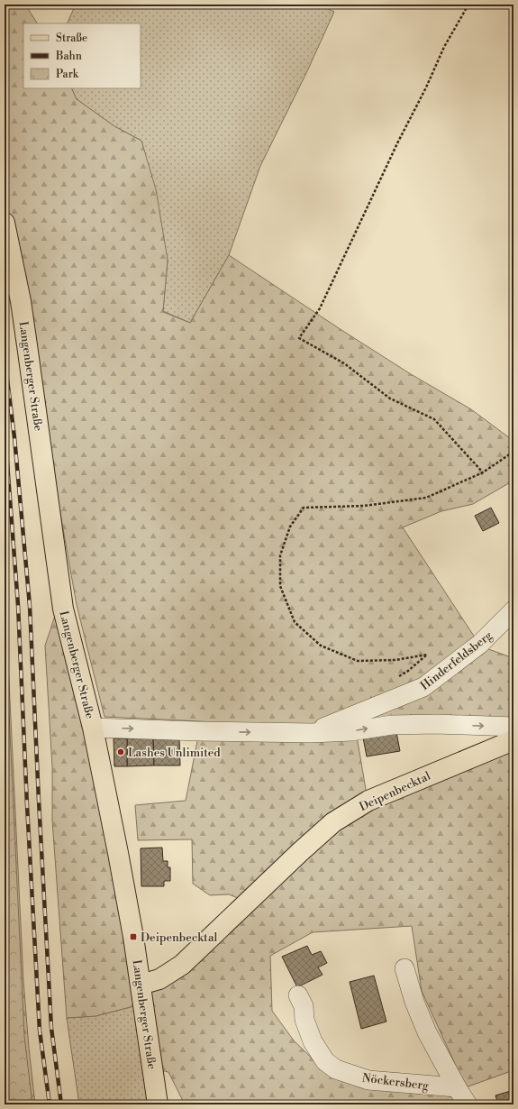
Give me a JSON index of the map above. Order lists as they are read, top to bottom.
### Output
{
  "streets": {
    "main road": ["Langenberger Straße", "Deipenbecktal"],
    "street": ["Hinderfeldsberg", "Nöckersberg"]
  },
  "crossings": [
    ["Langenberger Straße", "Deipenbecktal"]
  ],
  "places": {
    "other": ["Lashes Unlimited"],
    "transit": ["Deipenbecktal"]
  },
  "legend": ["Straße", "Bahn", "Park"]
}
